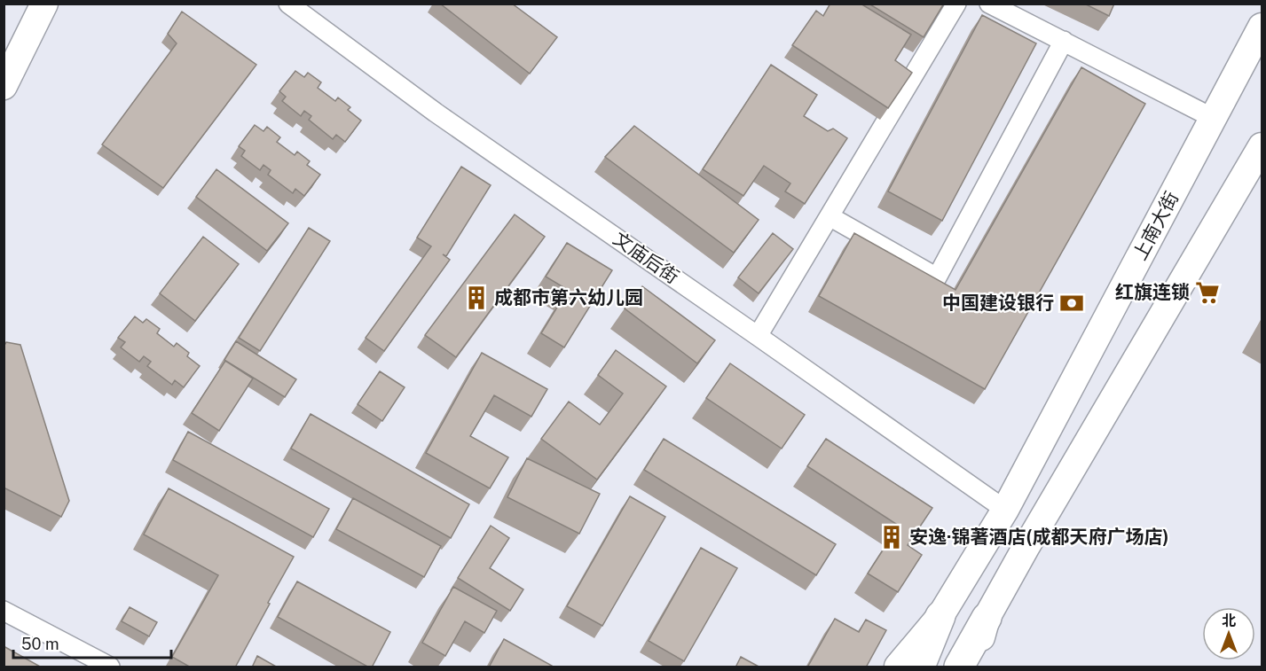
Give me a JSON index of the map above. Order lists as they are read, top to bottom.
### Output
{
  "streets": {
    "main road": ["上南大街"],
    "street": ["文庙后街"]
  },
  "crossings": [
    ["上南大街", "文庙后街"]
  ],
  "places": {
    "supermarket": ["红旗连锁"],
    "building": ["成都市第六幼儿园", "安逸·锦著酒店(成都天府广场店)"],
    "bank": ["中国建设银行"]
  },
  "scale_bar": "50 m",
  "north": "top"
}
